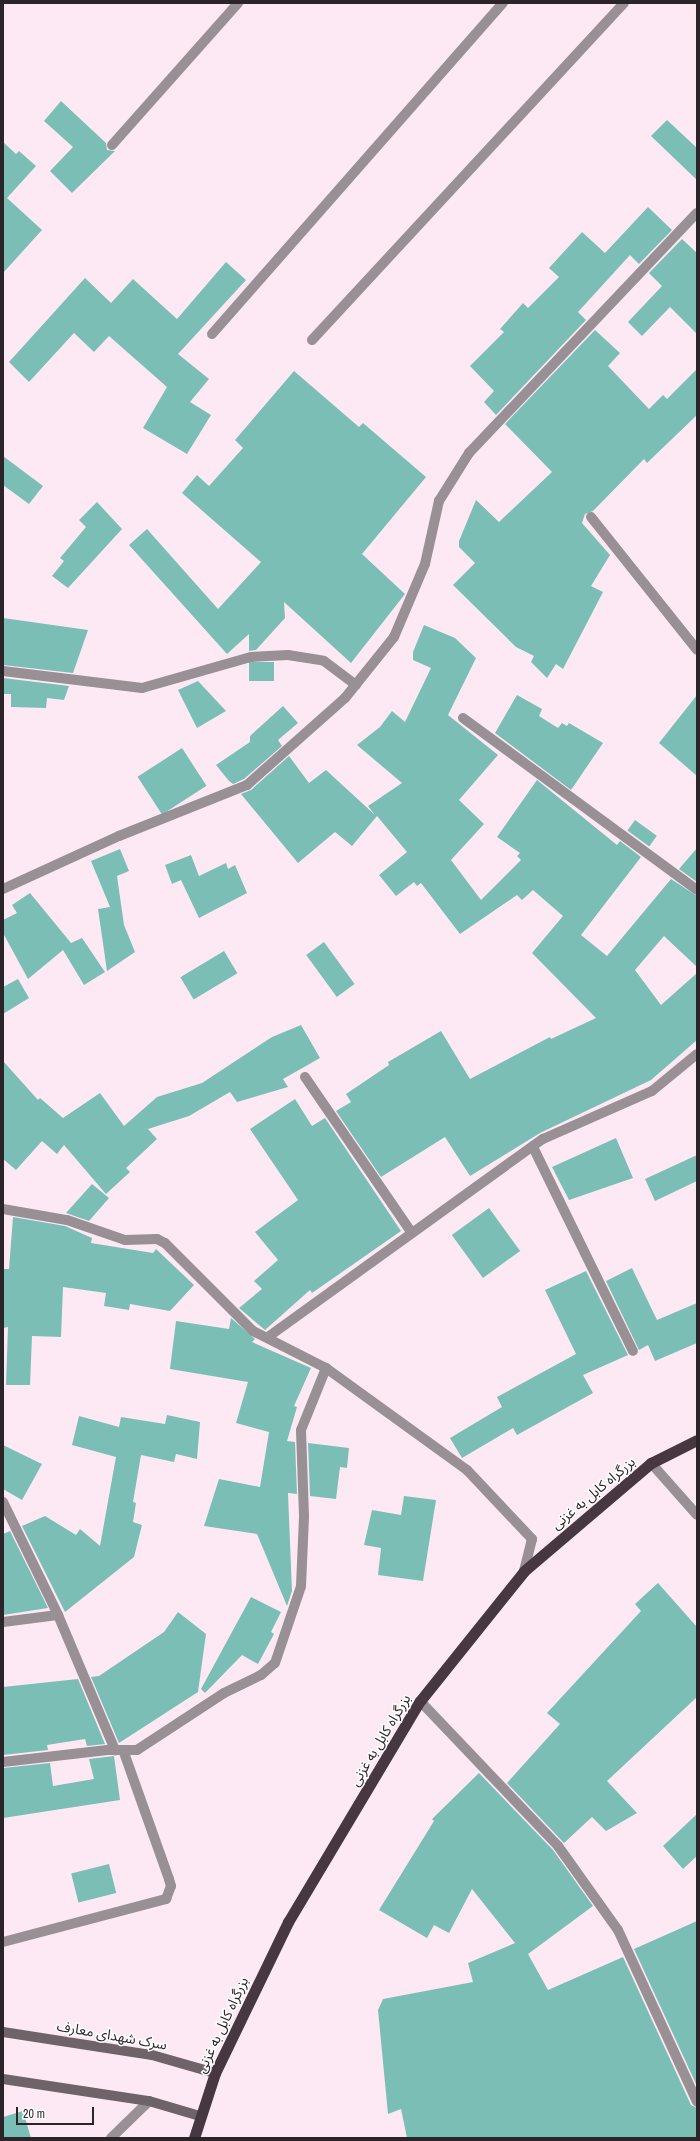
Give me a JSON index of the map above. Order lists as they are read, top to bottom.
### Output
{
  "streets": {
    "highway": ["بزرگراه کابل به غزنی"],
    "main road": ["سرک شهدای معارف"]
  },
  "crossings": [
    ["بزرگراه کابل به غزنی", "سرک شهدای معارف"]
  ],
  "scale_bar": "20 m"
}
